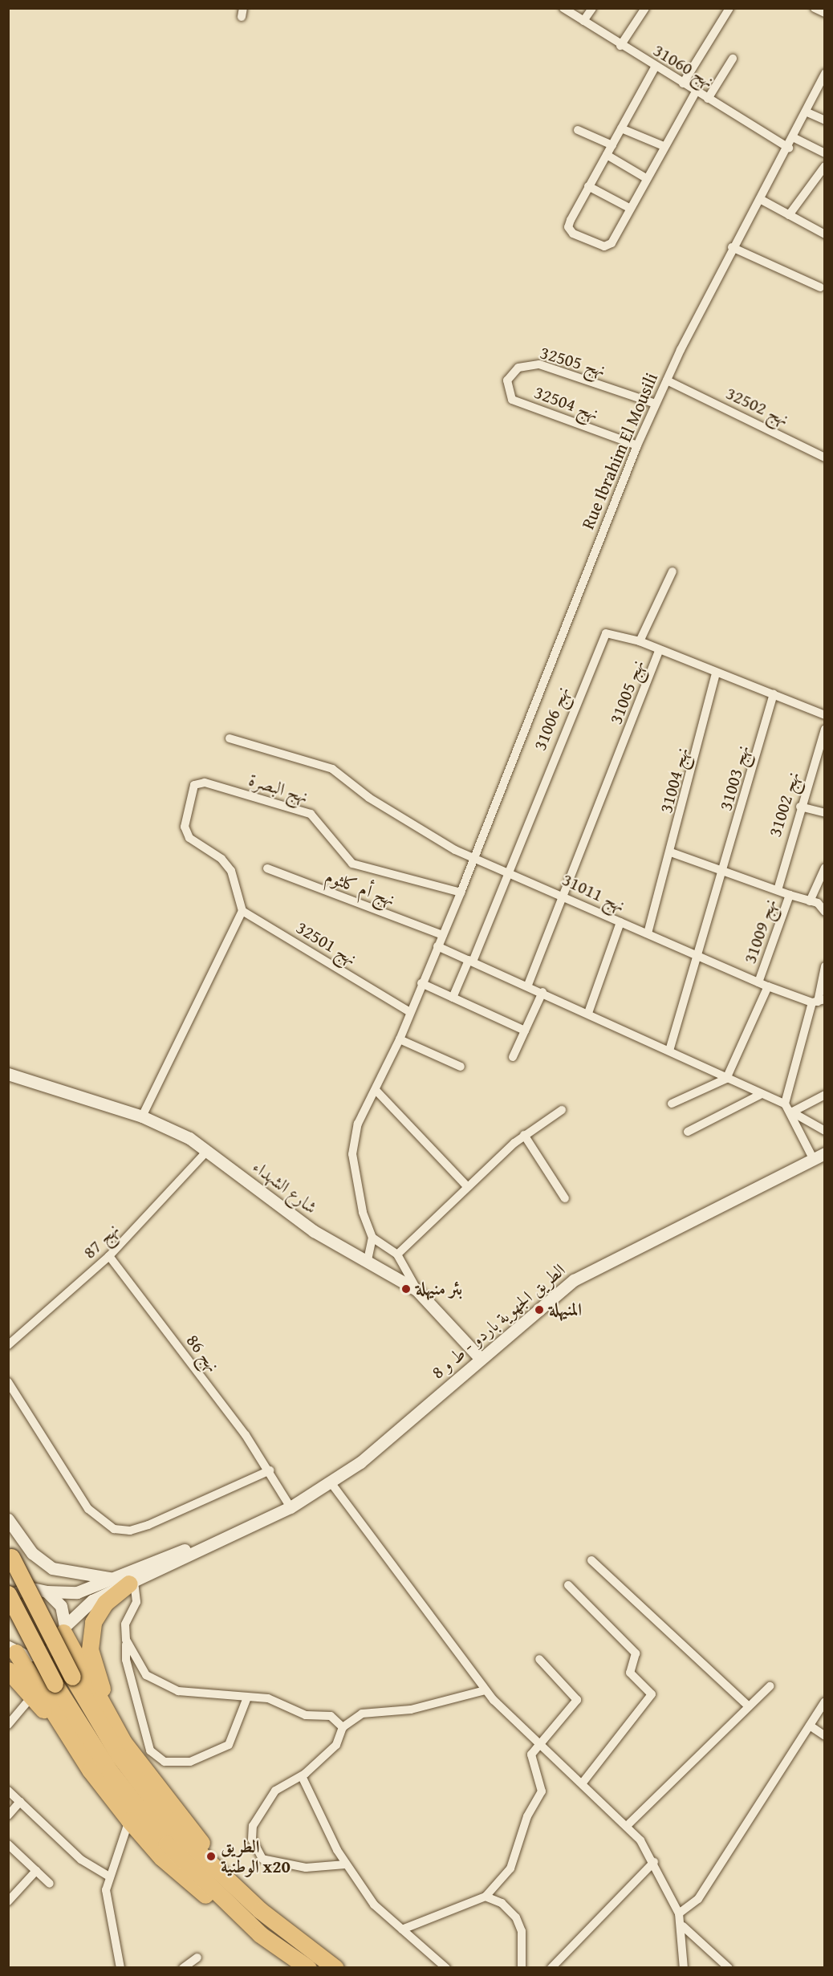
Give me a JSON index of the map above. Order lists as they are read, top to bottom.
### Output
{
  "streets": {
    "main road": ["شارع الشهداء", "الطريق الجهوية باردو - ط و 8"],
    "street": [
      "نهج 31060",
      "نهج 32505",
      "نهج 32504",
      "نهج 32502",
      "Rue Ibrahim El Mousili",
      "نهج 31005",
      "نهج 31006",
      "نهج 31003",
      "نهج 31004",
      "نهج البصرة",
      "نهج 31002",
      "نهج أم كلثوم",
      "نهج 31011",
      "نهج 31009",
      "نهج 32501",
      "نهج 87",
      "نهج 86"
    ]
  },
  "crossings": [
    ["نهج 31060", "Rue Ibrahim El Mousili"],
    ["نهج 32505", "نهج 32504"],
    ["نهج 32505", "Rue Ibrahim El Mousili"],
    ["نهج 32504", "Rue Ibrahim El Mousili"],
    ["نهج 32502", "Rue Ibrahim El Mousili"],
    ["Rue Ibrahim El Mousili", "نهج البصرة"],
    ["Rue Ibrahim El Mousili", "نهج أم كلثوم"],
    ["Rue Ibrahim El Mousili", "نهج 31011"],
    ["Rue Ibrahim El Mousili", "نهج 32501"],
    ["نهج 31005", "نهج 31006"],
    ["نهج 31005", "نهج 31003"],
    ["نهج 31005", "نهج 31004"],
    ["نهج 31005", "نهج 31011"],
    ["نهج 31006", "نهج 31011"],
    ["نهج 31003", "نهج 31011"],
    ["نهج 31003", "نهج 31009"],
    ["نهج 31004", "نهج 31011"],
    ["نهج البصرة", "نهج 32501"],
    ["نهج 31011", "نهج 31009"],
    ["شارع الشهداء", "نهج 87"],
    ["شارع الشهداء", "الطريق الجهوية باردو - ط و 8"],
    ["نهج 87", "نهج 86"],
    ["الطريق الجهوية باردو - ط و 8", "نهج 86"]
  ],
  "places": ["بئر منيهلة", "المنيهلة", "الطريق الوطنية x20"]
}
